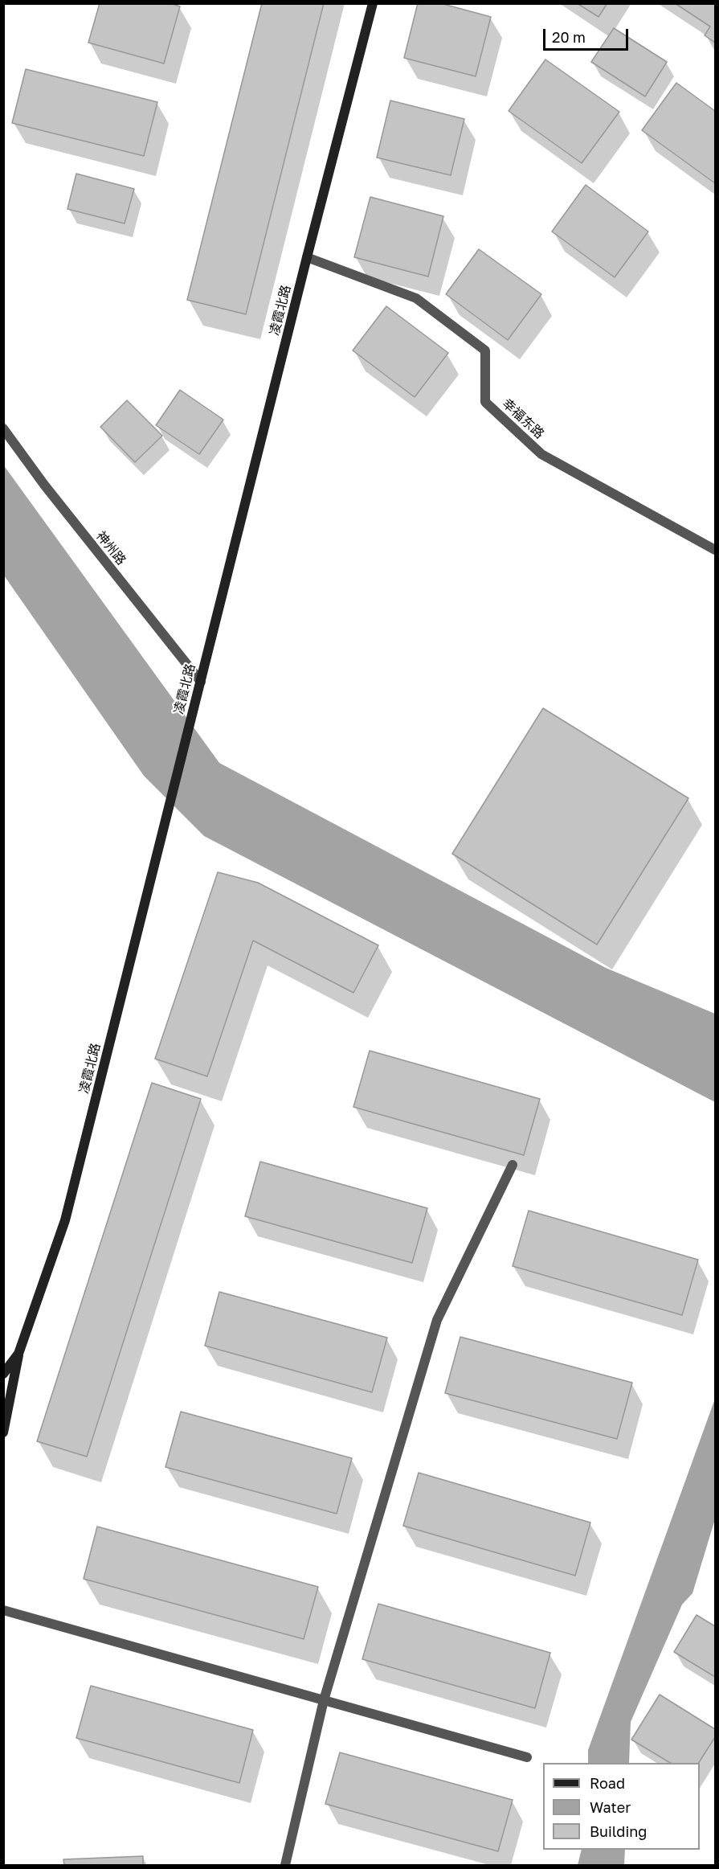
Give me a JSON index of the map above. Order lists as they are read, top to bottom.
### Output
{
  "streets": {
    "street": ["凌霞北路", "幸福东路", "神州路"]
  },
  "crossings": [
    ["凌霞北路", "幸福东路"],
    ["凌霞北路", "神州路"]
  ],
  "legend": ["Road", "Water", "Building"],
  "scale_bar": "20 m"
}
